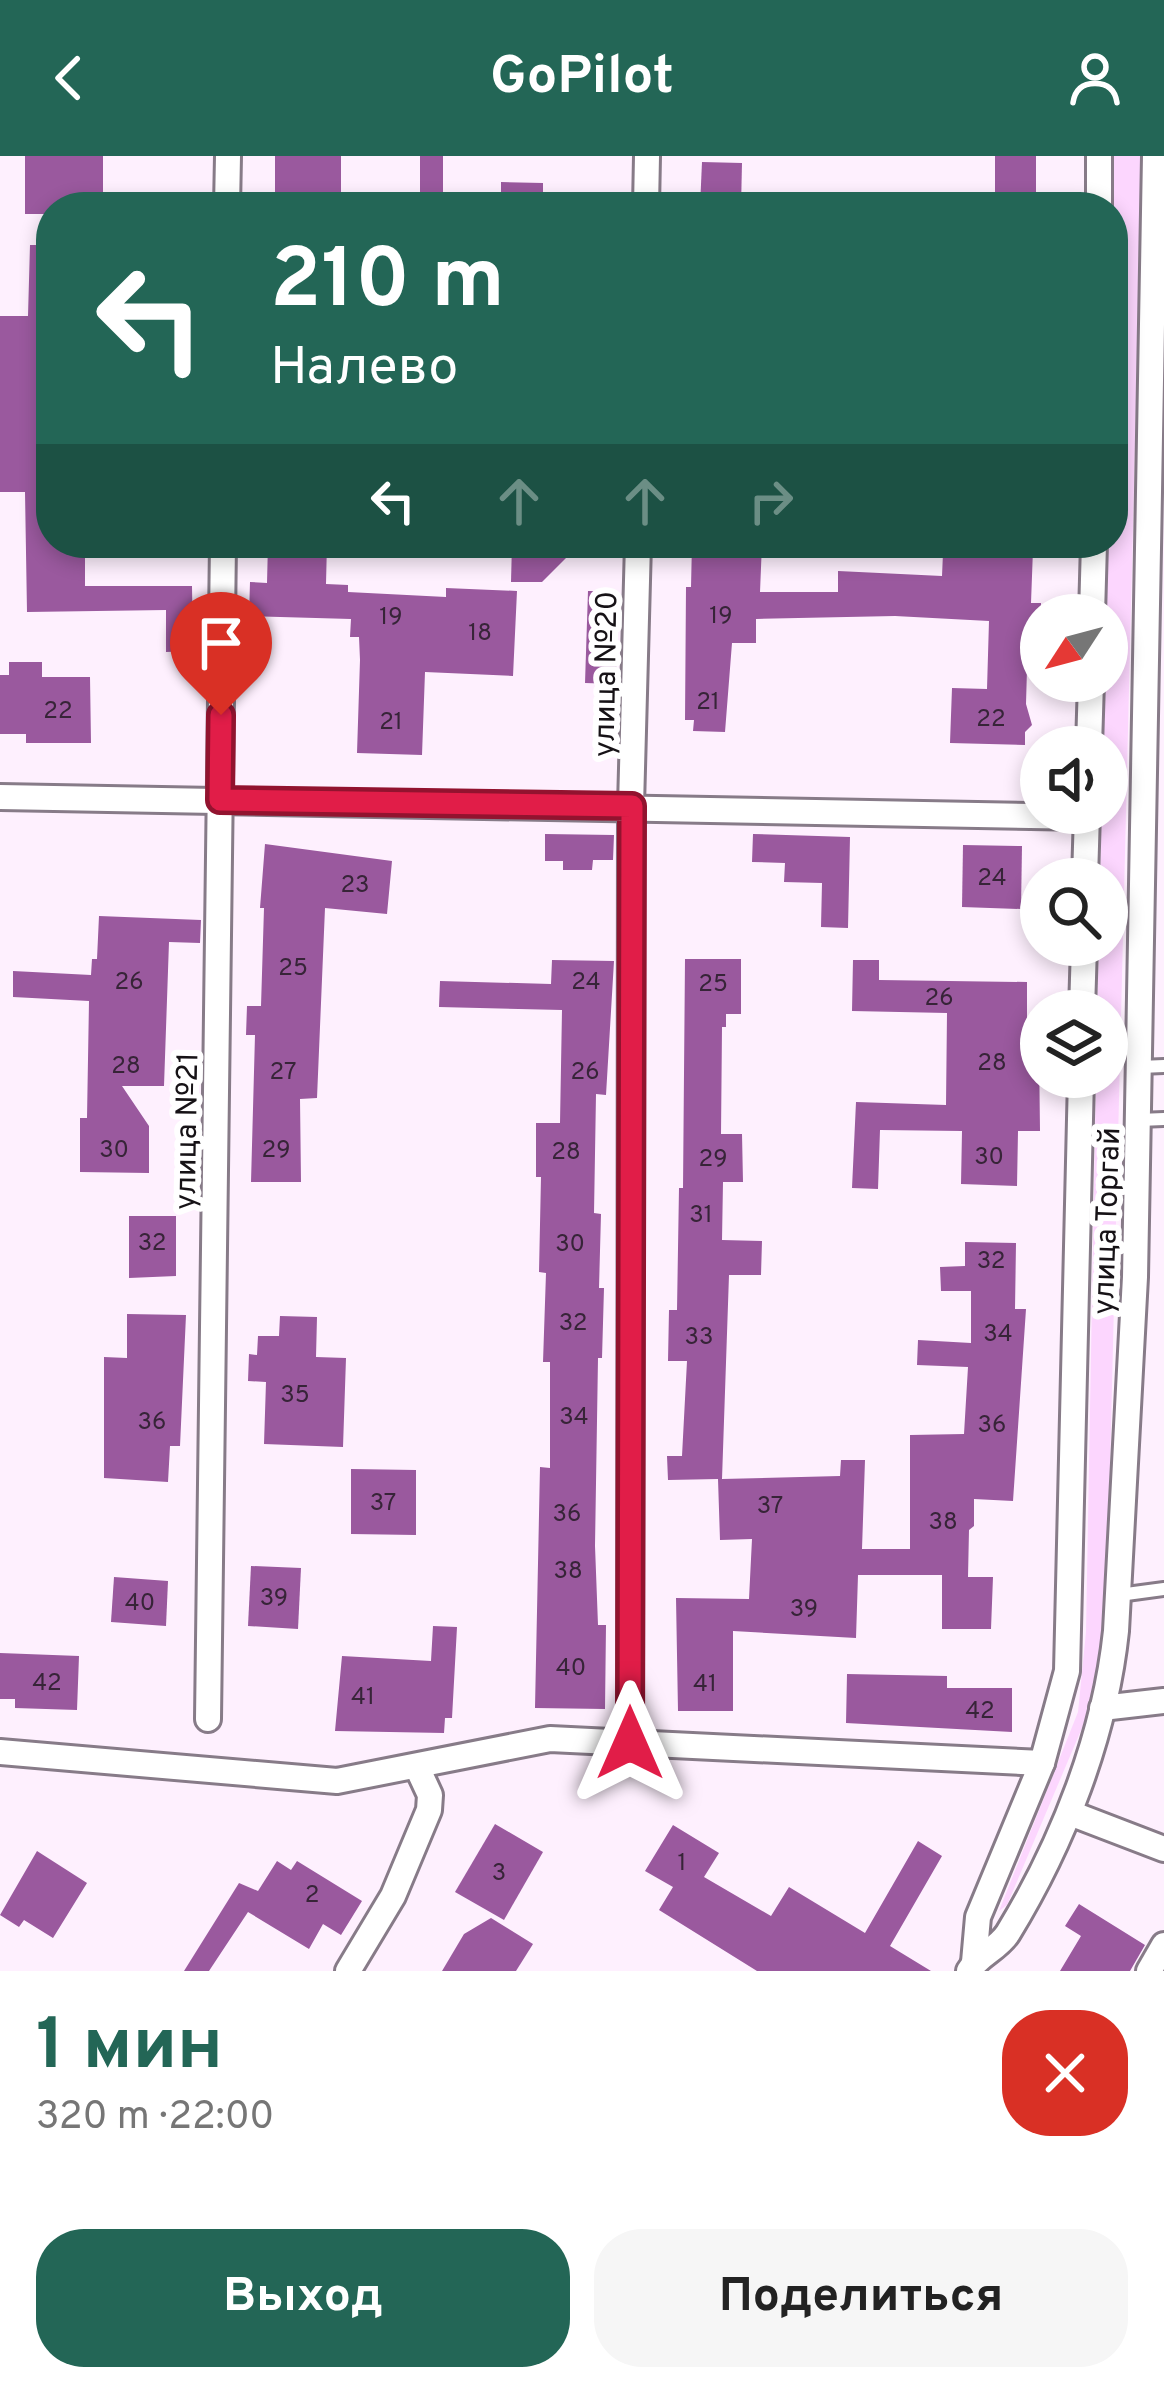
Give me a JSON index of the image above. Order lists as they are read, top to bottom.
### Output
{
  "streets": {
    "street": ["улица №20", "улица №21", "улица Торгай"]
  },
  "house_numbers": [
    "19",
    "19",
    "18",
    "21",
    "22",
    "22",
    "21",
    "24",
    "23",
    "25",
    "26",
    "24",
    "25",
    "26",
    "28",
    "28",
    "27",
    "26",
    "30",
    "29",
    "28",
    "30",
    "29",
    "31",
    "32",
    "30",
    "32",
    "32",
    "34",
    "33",
    "35",
    "34",
    "36",
    "36",
    "37",
    "37",
    "36",
    "38",
    "38",
    "39",
    "40",
    "39",
    "40",
    "42",
    "41",
    "41",
    "42",
    "1",
    "3",
    "2"
  ],
  "north": "bottom left",
  "page": {
    "header": "GoPilot",
    "turn": ["210 m", "Налево"],
    "heading": ["1 мин", "320 m · 22:00"],
    "buttons": ["Выход", "Поделиться"]
  }
}
